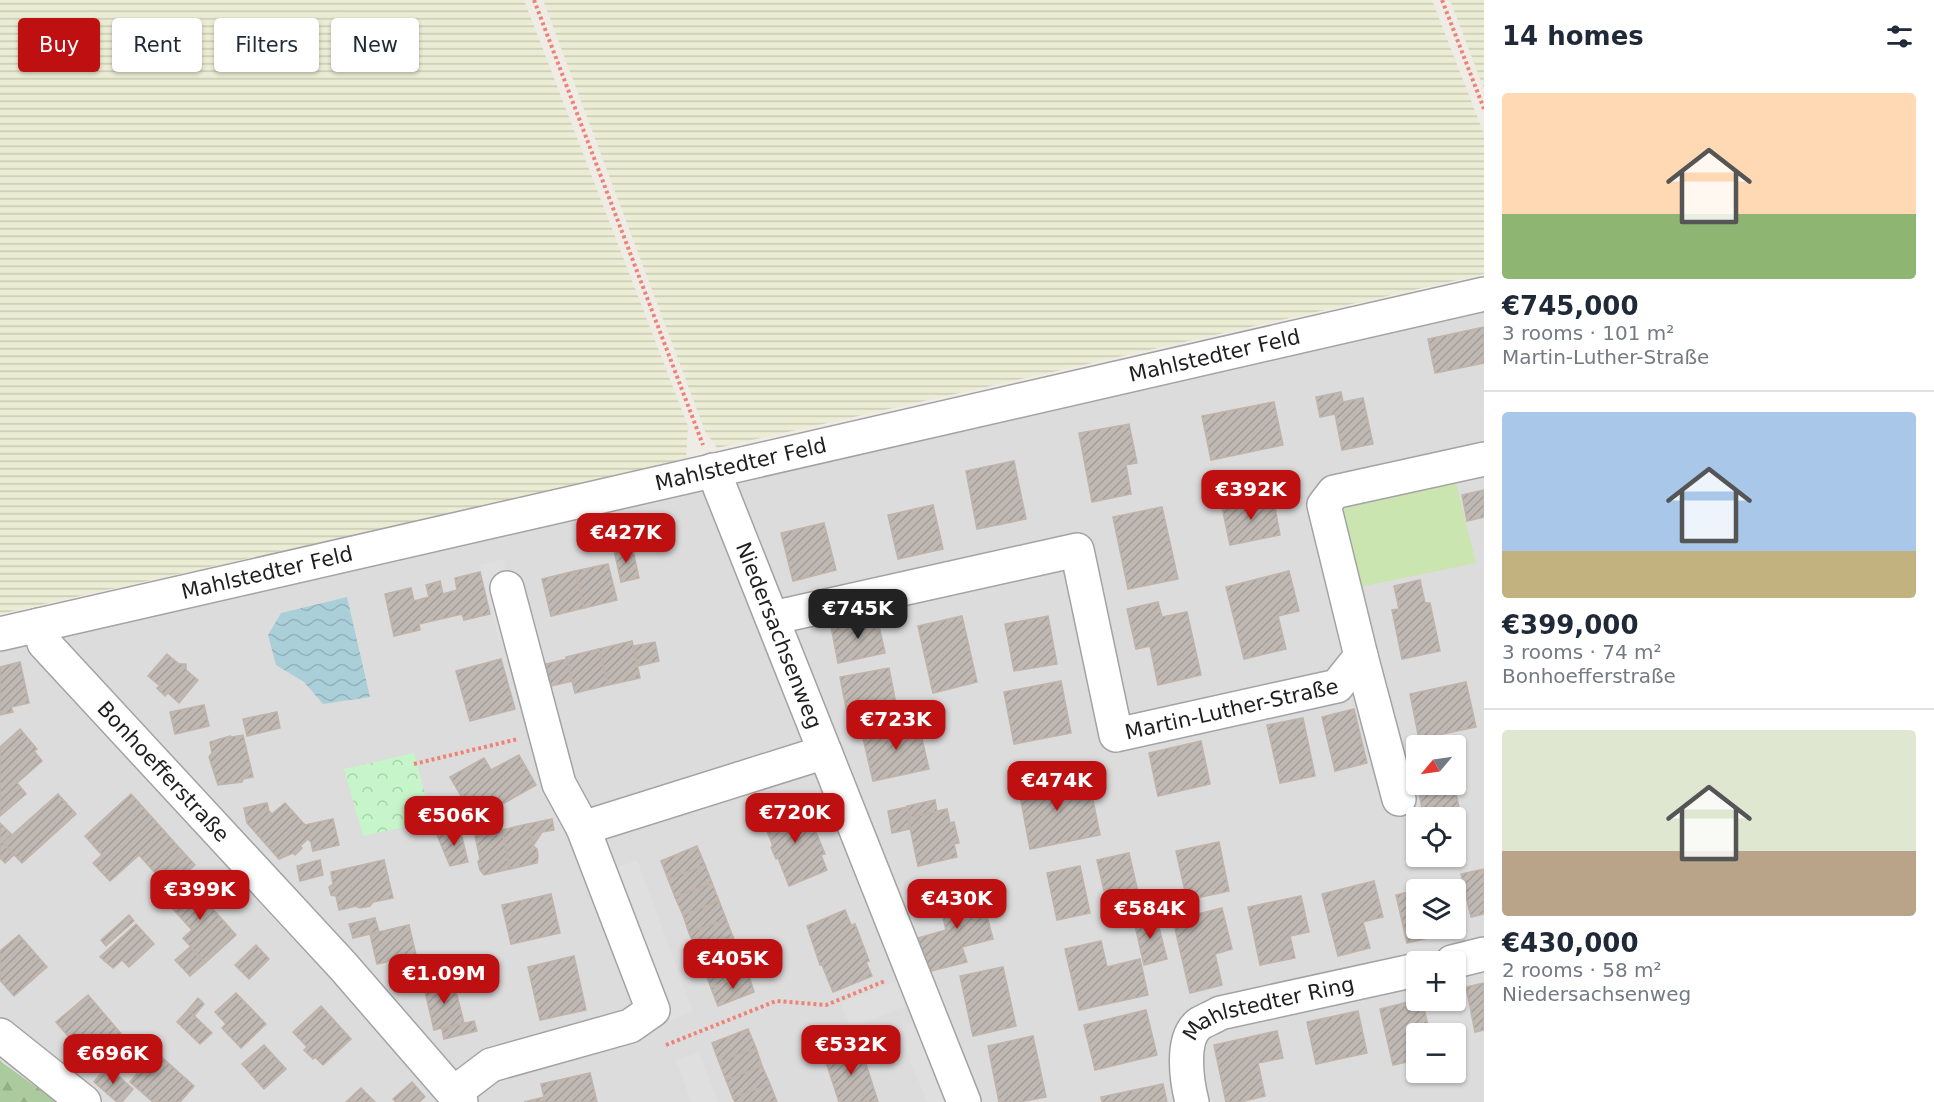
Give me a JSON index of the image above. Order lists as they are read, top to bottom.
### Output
{
  "streets": {
    "street": [
      "Mahlstedter Feld",
      "Niedersachsenweg",
      "Martin-Luther-Straße",
      "Bonhoefferstraße",
      "Mahlstedter Ring"
    ]
  },
  "crossings": [
    ["Mahlstedter Feld", "Niedersachsenweg"],
    ["Mahlstedter Feld", "Bonhoefferstraße"],
    ["Niedersachsenweg", "Martin-Luther-Straße"]
  ],
  "north": "bottom left",
  "page": {
    "heading": "14 homes",
    "chip": [
      "Buy",
      "Rent",
      "Filters",
      "New"
    ],
    "list": [
      {
        "name": "€745,000",
        "note": "3 rooms · 101 m² · Martin-Luther-Straße"
      },
      {
        "name": "€399,000",
        "note": "3 rooms · 74 m² · Bonhoefferstraße"
      },
      {
        "name": "€430,000",
        "note": "2 rooms · 58 m² · Niedersachsenweg"
      }
    ],
    "price": [
      "€392K",
      "€427K",
      "€745K",
      "€723K",
      "€474K",
      "€720K",
      "€506K",
      "€399K",
      "€430K",
      "€584K",
      "€405K",
      "€1.09M",
      "€532K",
      "€696K"
    ],
    "map_buttons": ["+", "−"]
  }
}
